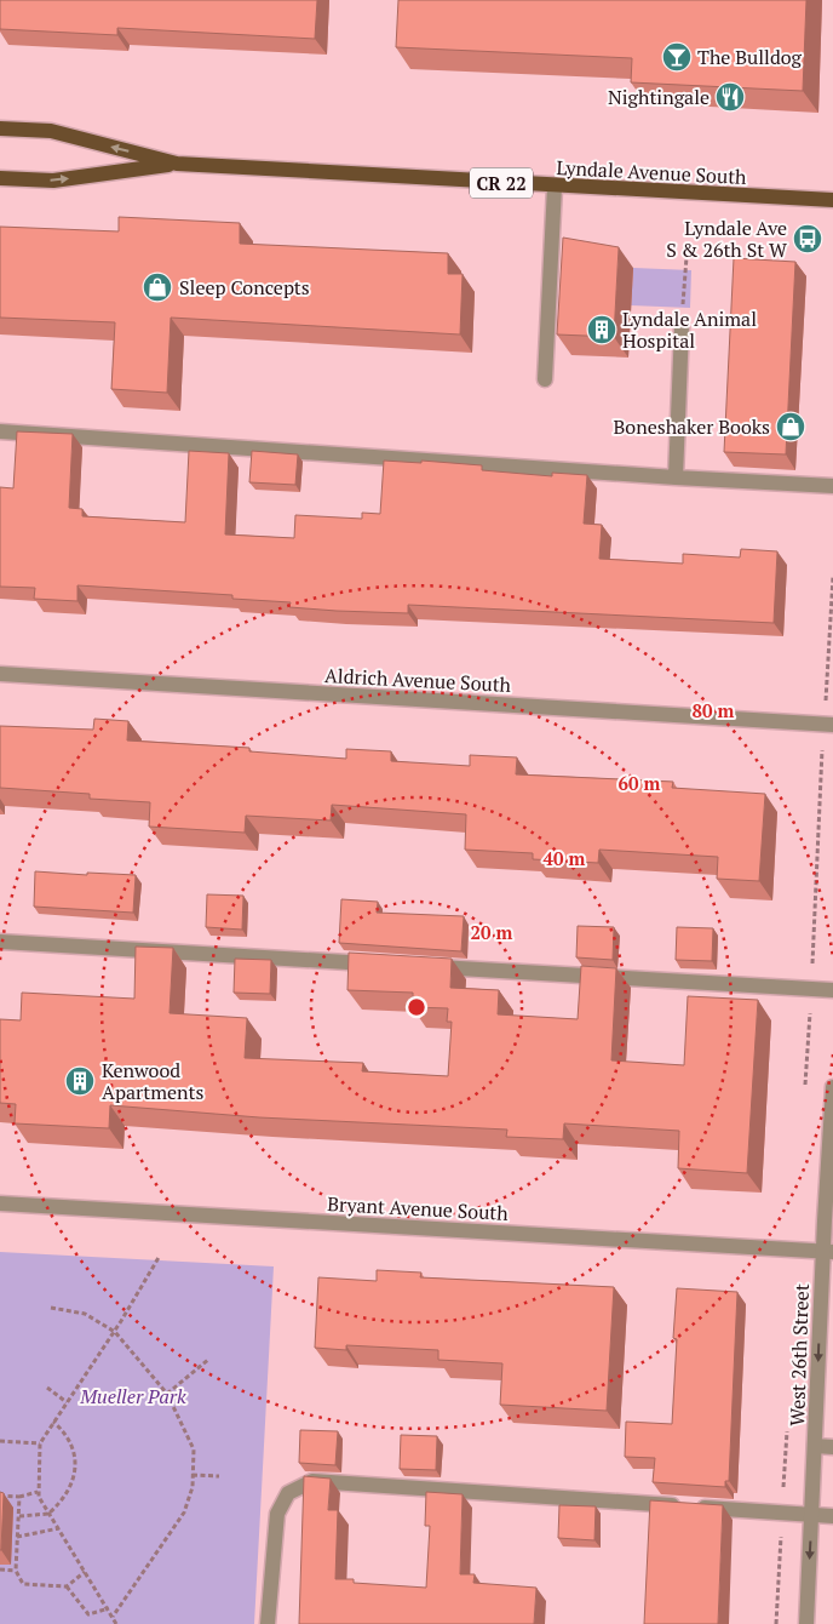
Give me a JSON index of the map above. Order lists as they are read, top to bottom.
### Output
{
  "streets": {
    "main road": ["Lyndale Avenue South", "CR 22"],
    "street": ["Aldrich Avenue South", "Bryant Avenue South", "West 26th Street"]
  },
  "crossings": [
    ["Bryant Avenue South", "West 26th Street"]
  ],
  "one_way": ["West 26th Street"],
  "parks": ["Mueller Park"],
  "places": {
    "bar": ["The Bulldog"],
    "restaurant": ["Nightingale"],
    "bus stop": ["Lyndale Ave S & 26th St W"],
    "shop": ["Sleep Concepts", "Boneshaker Books"],
    "building": ["Lyndale Animal Hospital", "Kenwood Apartments"]
  },
  "rings": [
    "80 m",
    "60 m",
    "40 m",
    "20 m"
  ]
}
